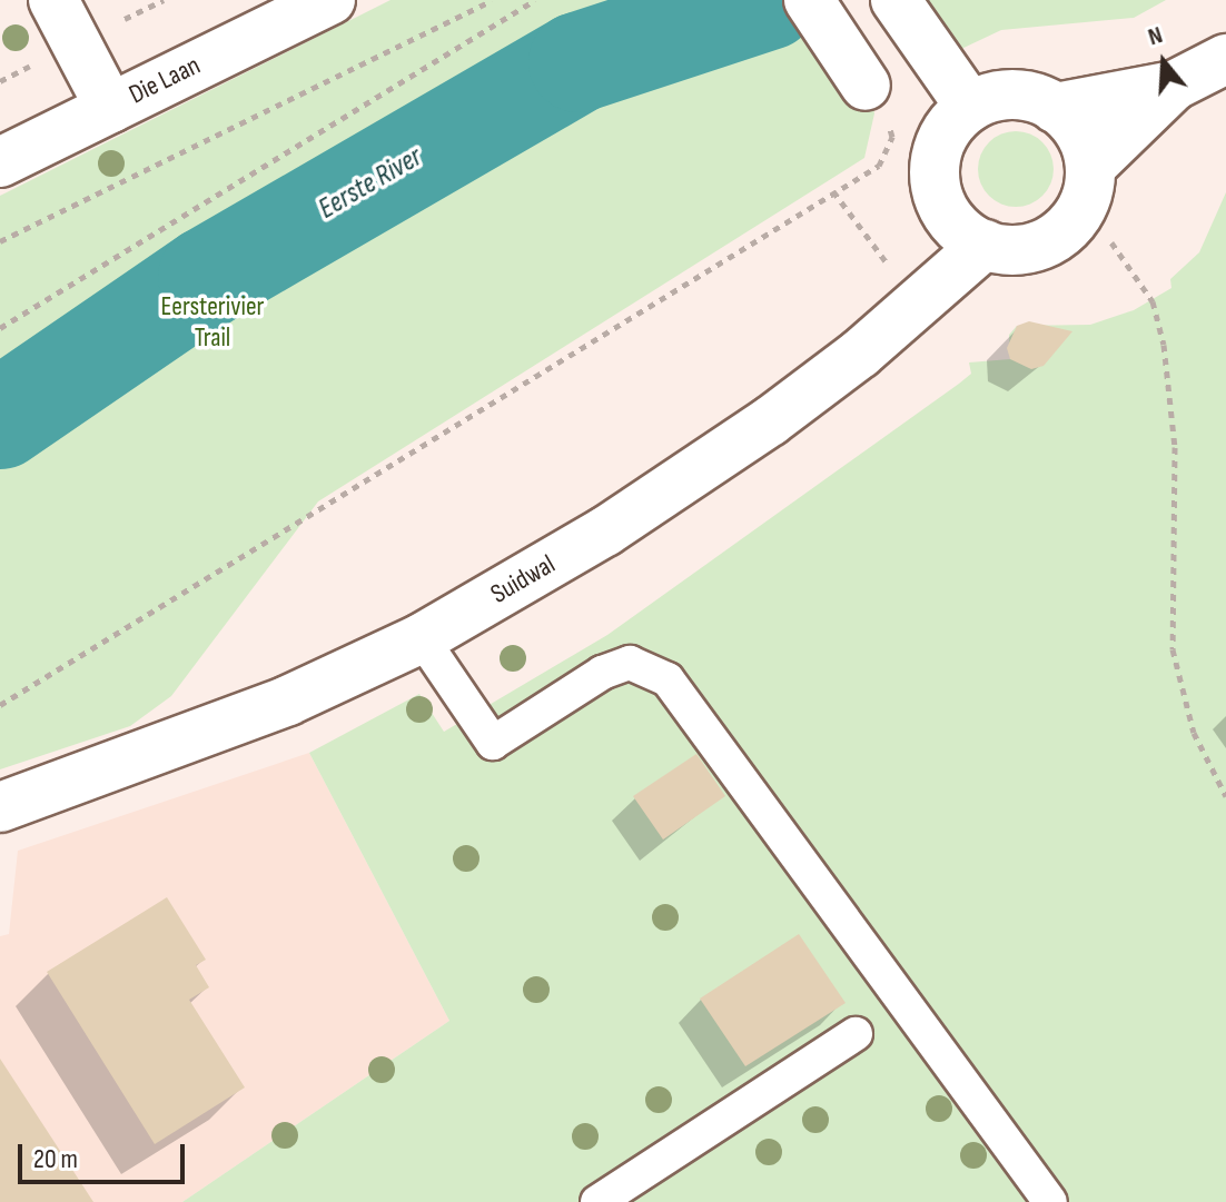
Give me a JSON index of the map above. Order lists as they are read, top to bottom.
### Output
{
  "streets": {
    "street": ["Die Laan", "Suidwal"]
  },
  "water": ["Eerste River"],
  "parks": ["Eersterivier Trail"],
  "scale_bar": "20 m",
  "north": "top"
}
